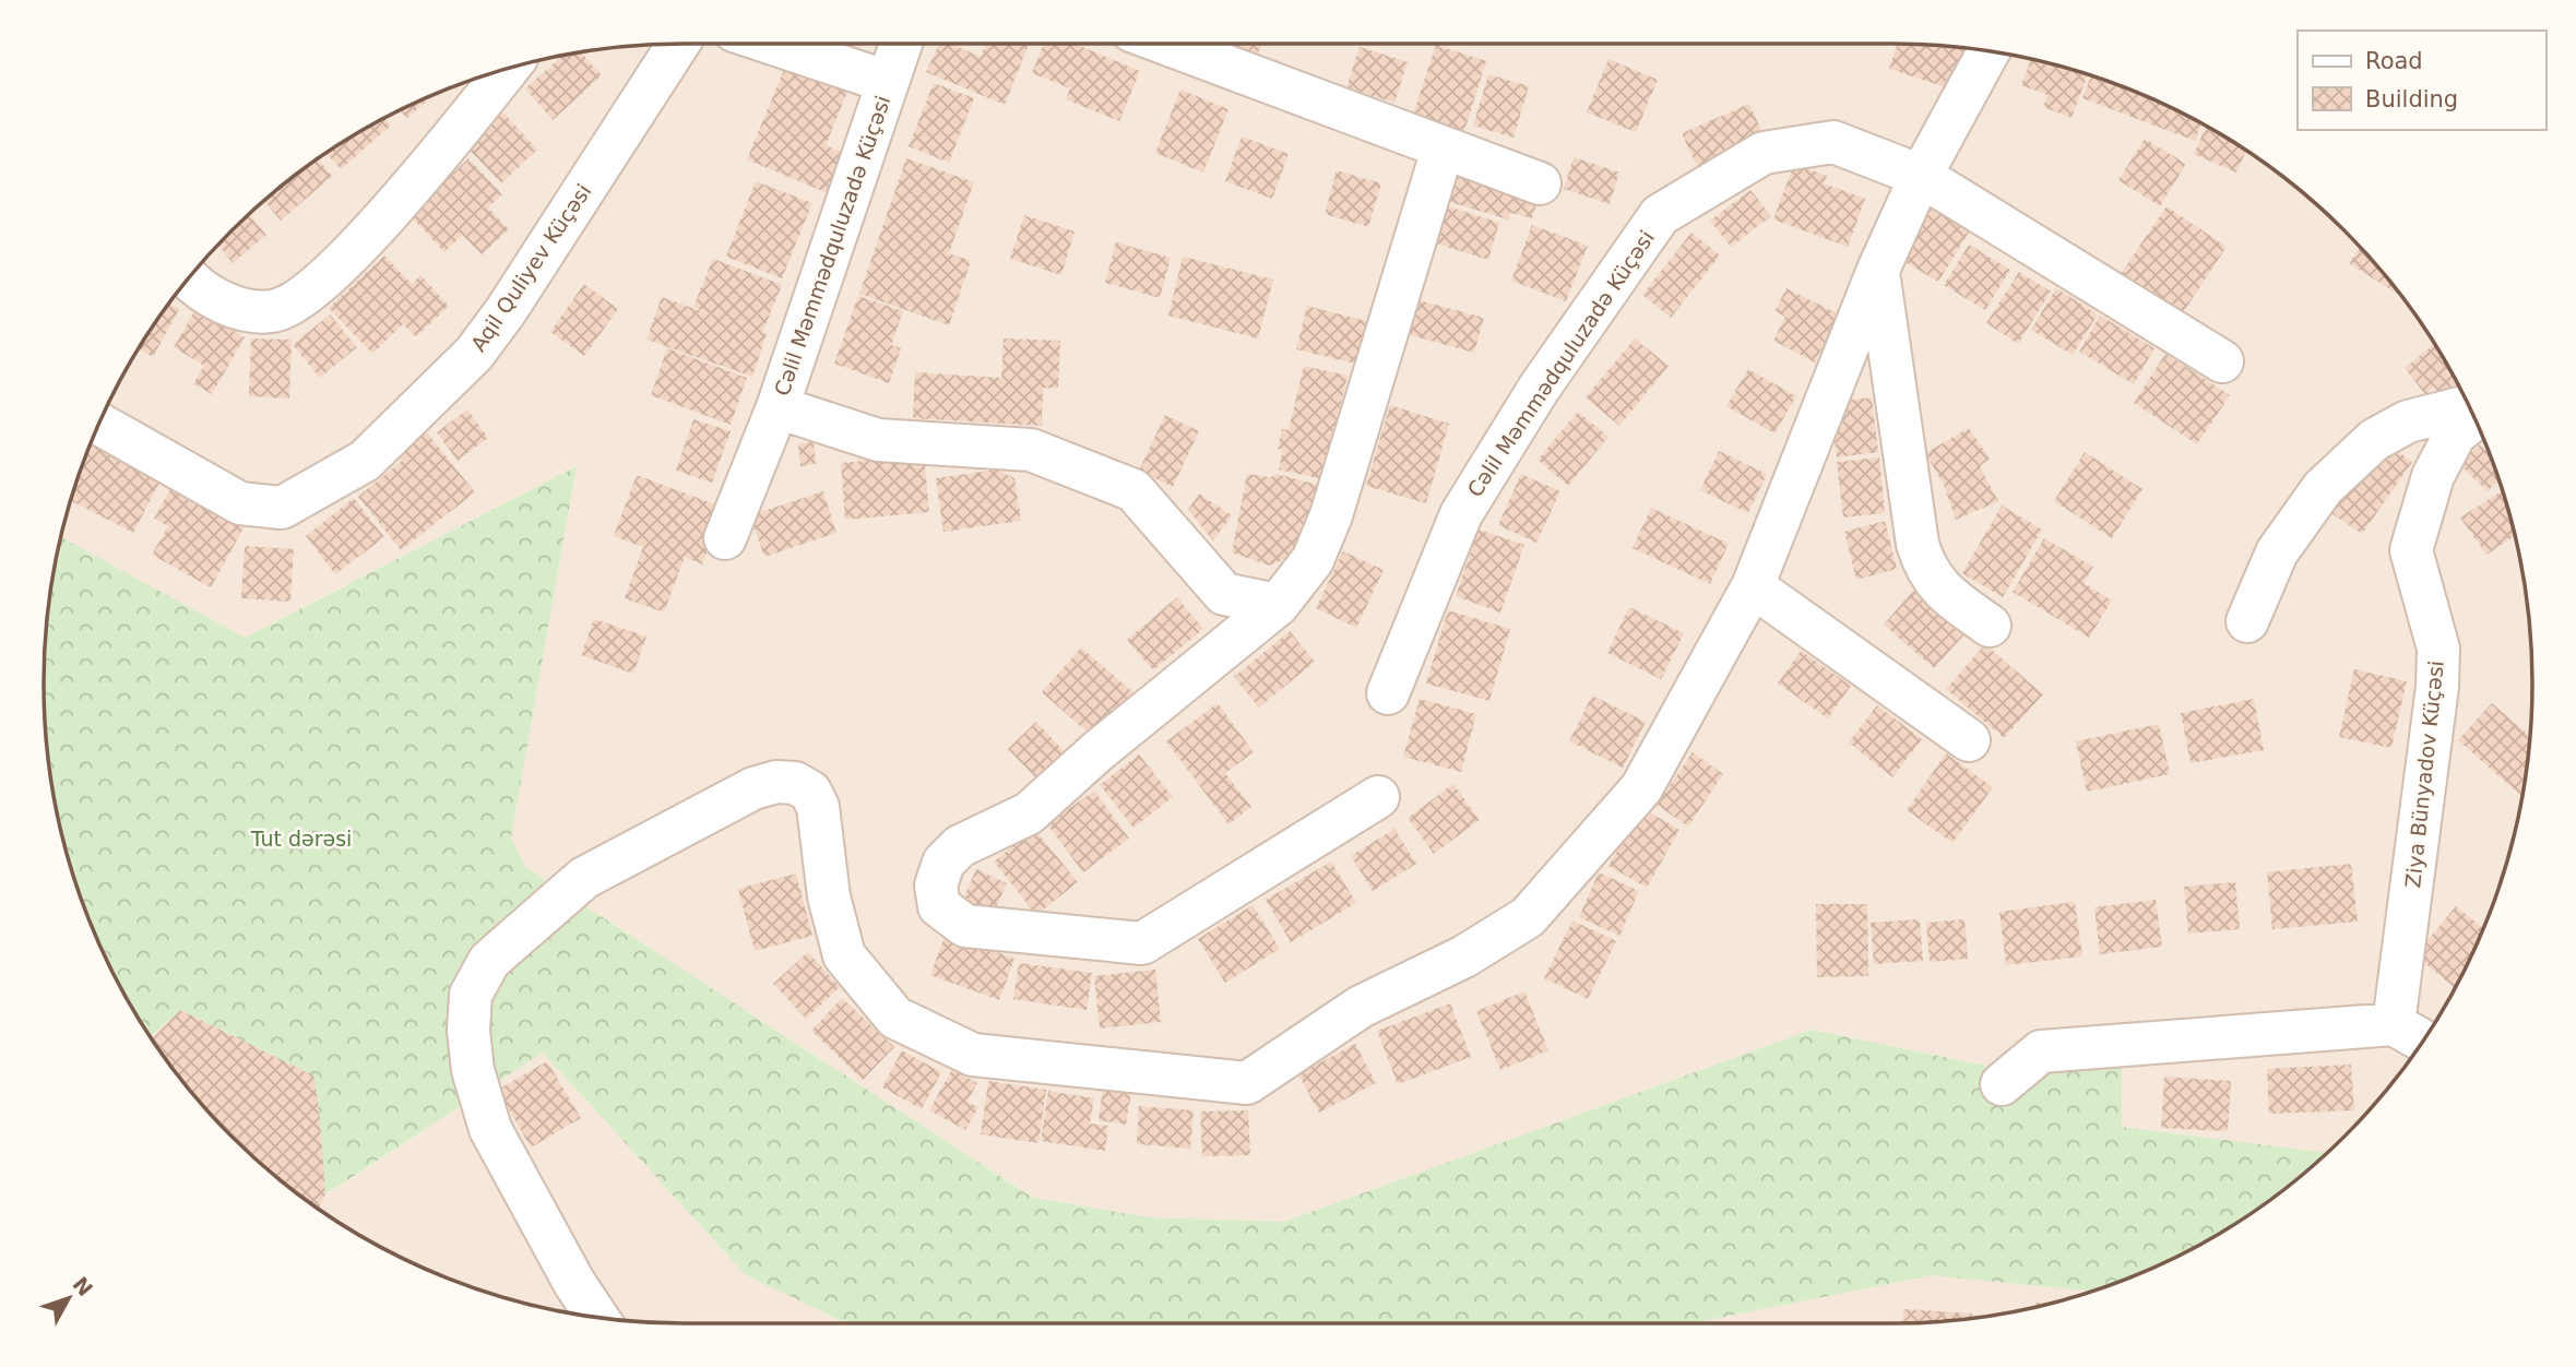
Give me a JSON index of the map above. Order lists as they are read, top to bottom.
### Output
{
  "streets": {
    "street": ["Cəlil Məmmədquluzadə Küçəsi", "Aqil Quliyev Küçəsi", "Ziya Bünyadov Küçəsi"]
  },
  "parks": ["Tut dərəsi"],
  "legend": ["Road", "Building"],
  "north": "top right"
}
